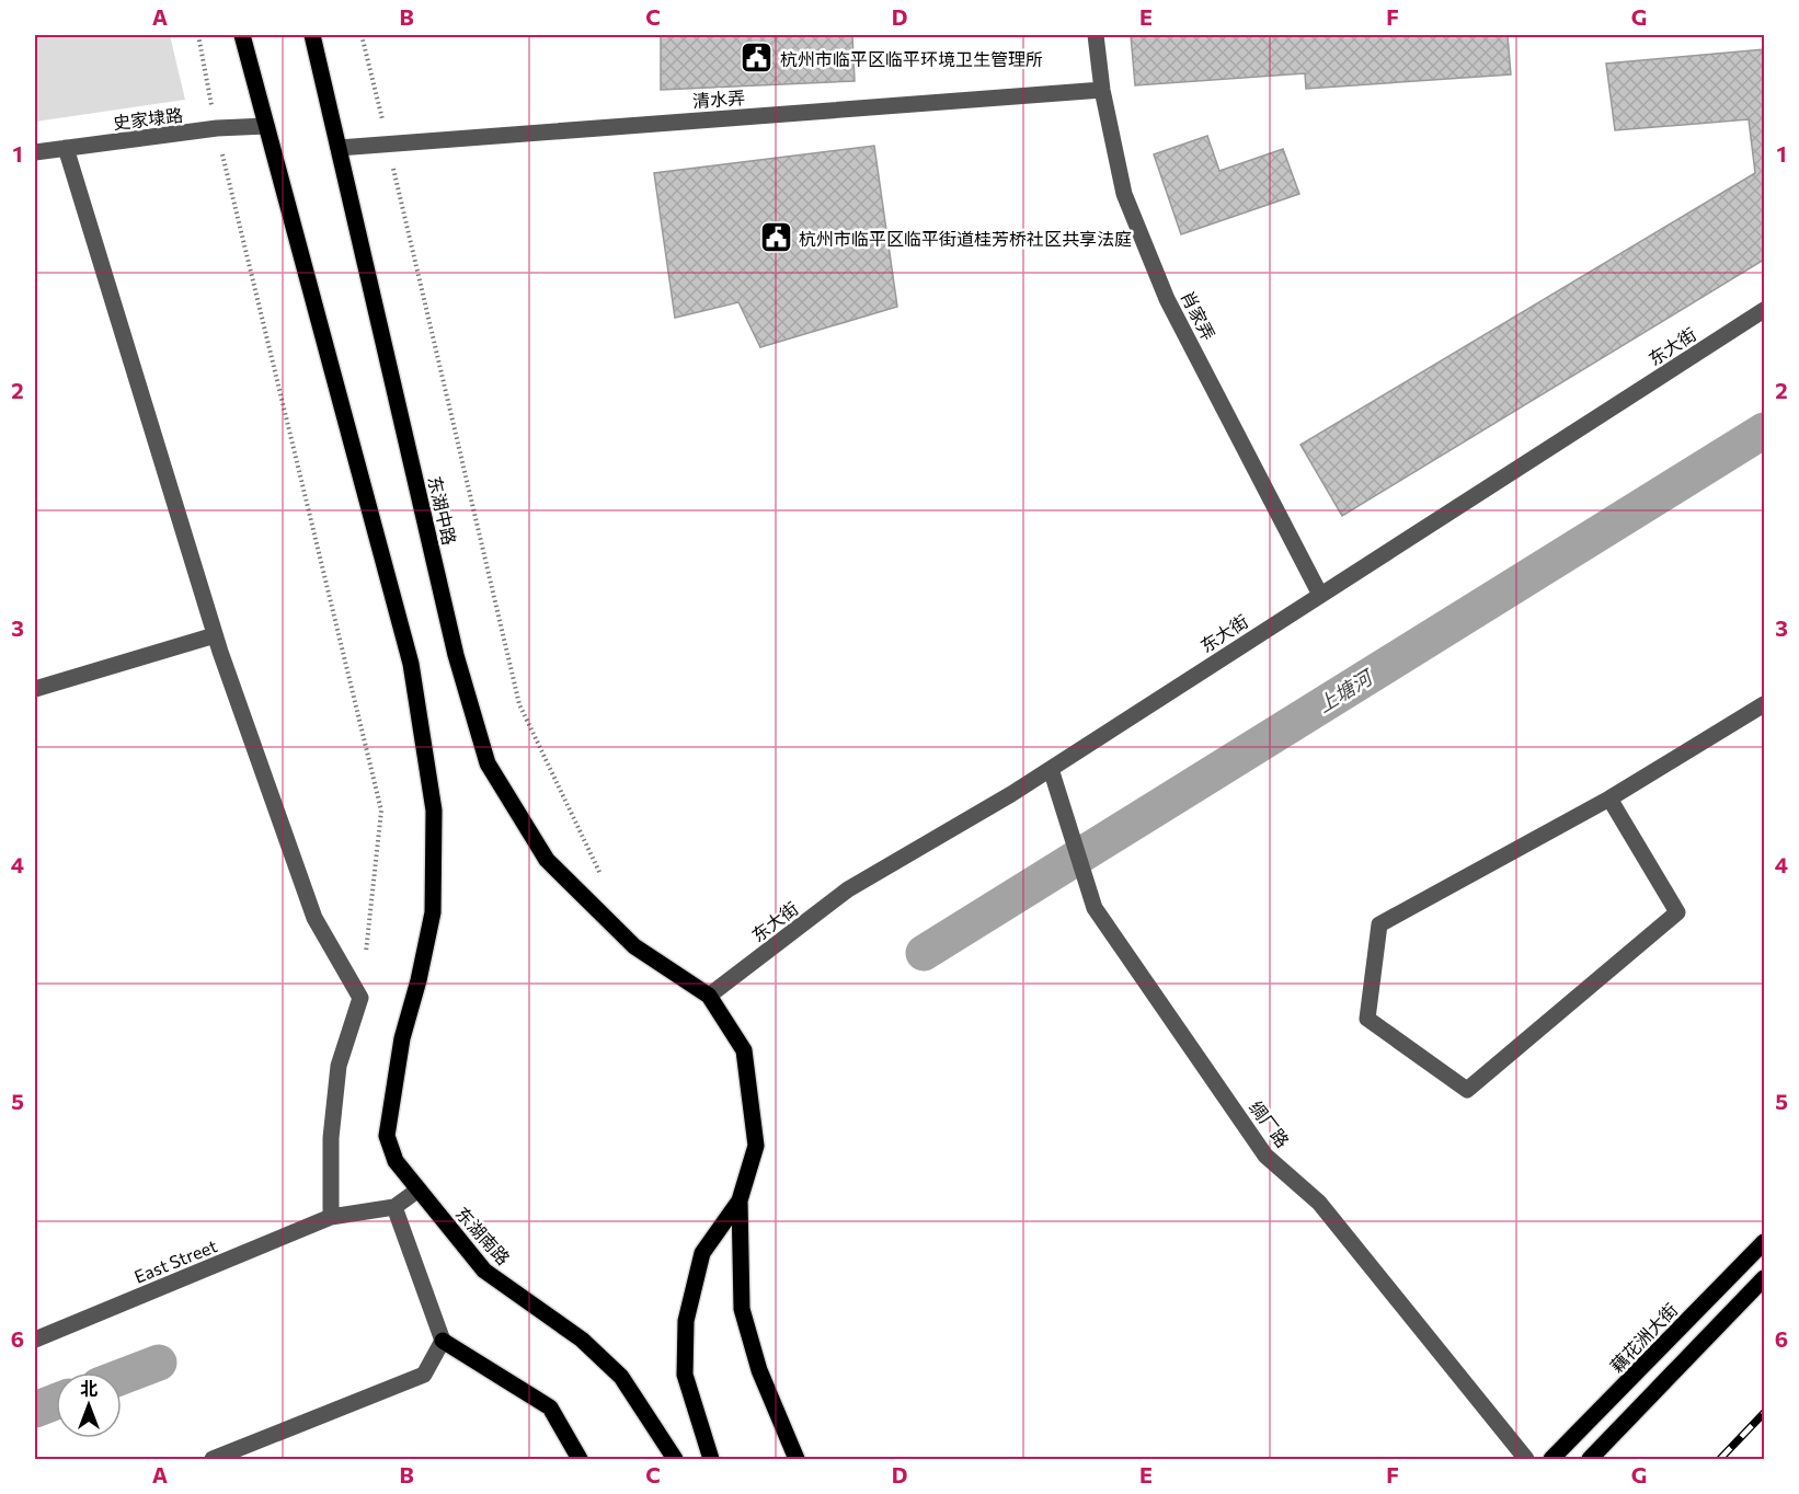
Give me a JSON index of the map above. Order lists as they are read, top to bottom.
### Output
{
  "streets": {
    "main road": ["东湖中路", "东湖南路", "藕花洲大街"],
    "street": [
      "清水弄",
      "史家埭路",
      "肖家弄",
      "东大街",
      "绸厂路",
      "East Street"
    ]
  },
  "crossings": [
    ["清水弄", "肖家弄"],
    ["清水弄", "东湖中路"],
    ["史家埭路", "东湖南路"],
    ["肖家弄", "东大街"],
    ["东大街", "东湖中路"],
    ["东大街", "绸厂路"]
  ],
  "water": ["上塘河"],
  "places": {
    "public building": ["杭州市临平区临平环境卫生管理所", "杭州市临平区临平街道桂芳桥社区共享法庭"]
  },
  "north": "top",
  "grid": {
    "columns": [
      "A",
      "B",
      "C",
      "D",
      "E",
      "F",
      "G"
    ],
    "rows": [
      "1",
      "2",
      "3",
      "4",
      "5",
      "6"
    ]
  }
}
